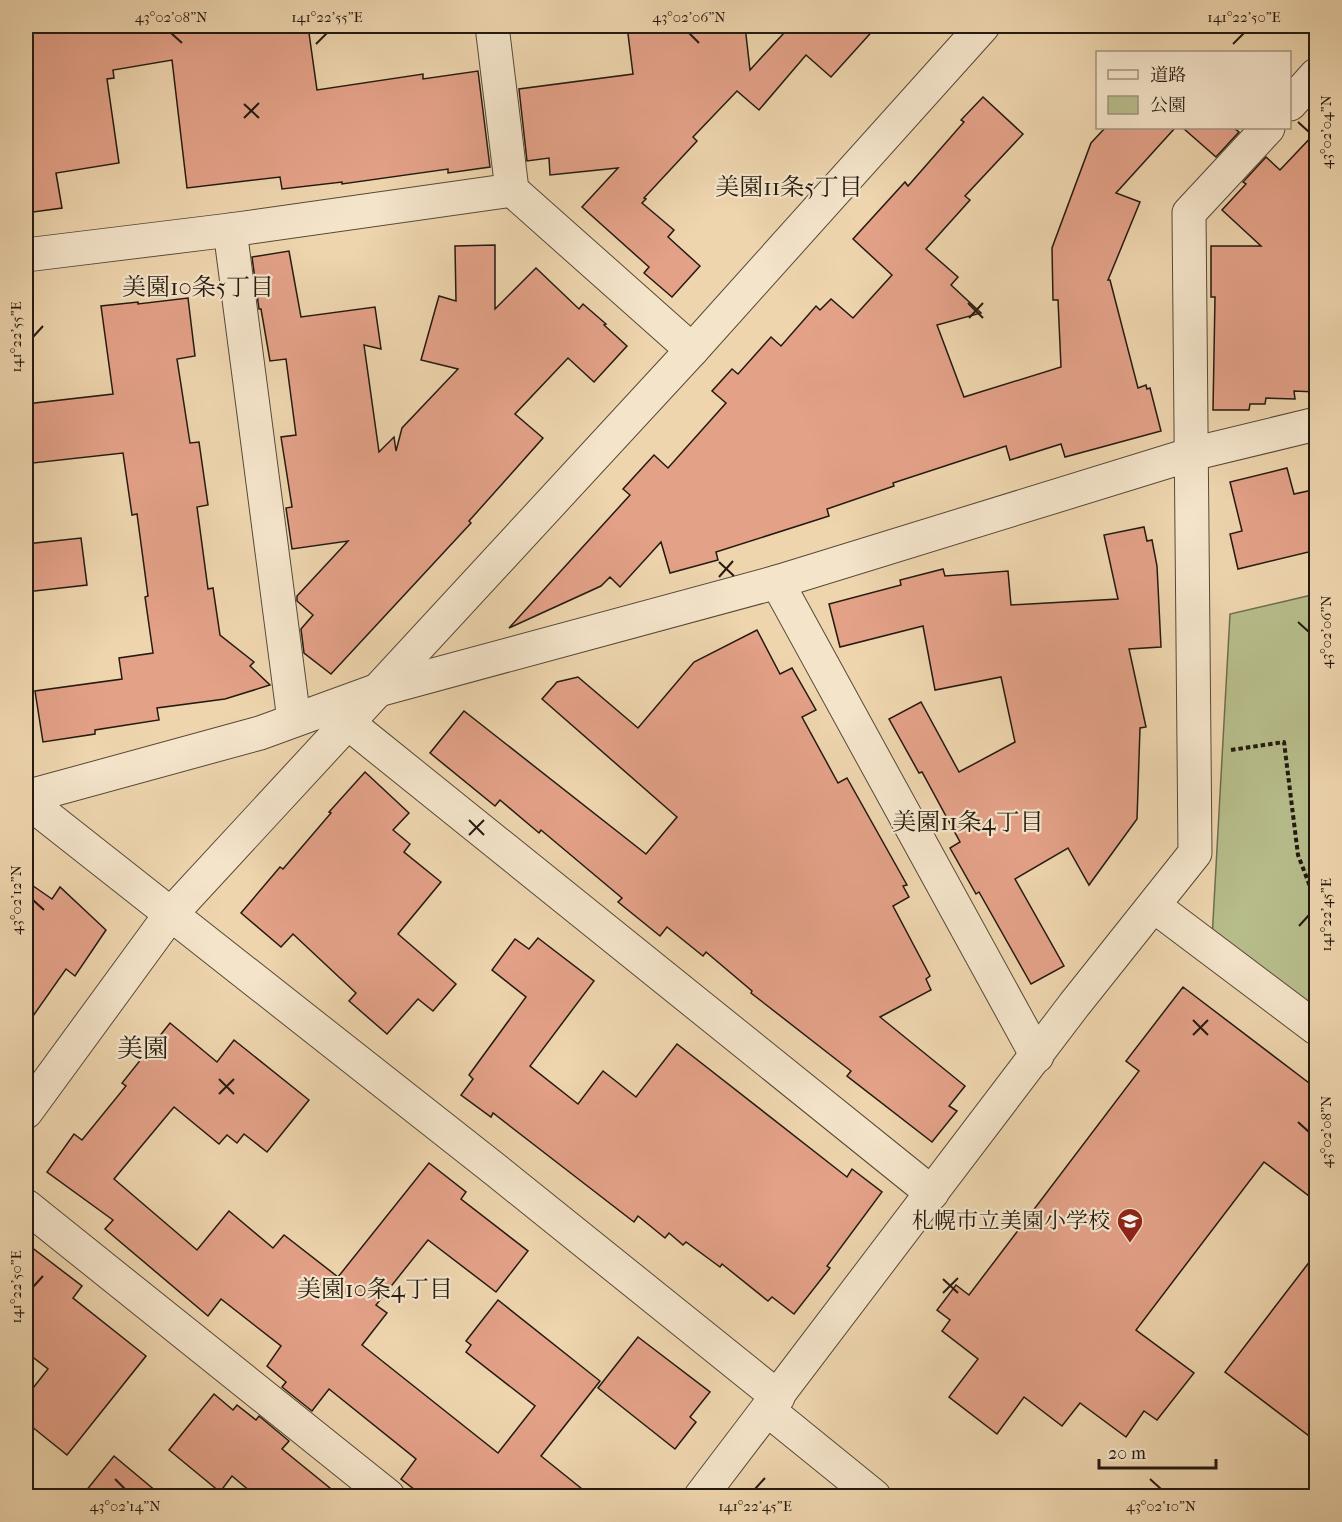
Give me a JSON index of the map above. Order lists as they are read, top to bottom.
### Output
{
  "districts": [
    "美園11条5丁目",
    "美園10条5丁目",
    "美園11条4丁目",
    "美園",
    "美園10条4丁目"
  ],
  "places": {
    "school or university": ["札幌市立美園小学校"]
  },
  "legend": ["道路", "公園"],
  "scale_bar": "20 m",
  "coordinates": [
    "43°02'08\"N",
    "141°22'55\"E",
    "43°02'06\"N",
    "141°22'50\"E",
    "43°02'04\"N",
    "43°02'12\"N",
    "141°22'45\"E",
    "43°02'14\"N",
    "43°02'10\"N"
  ]
}
